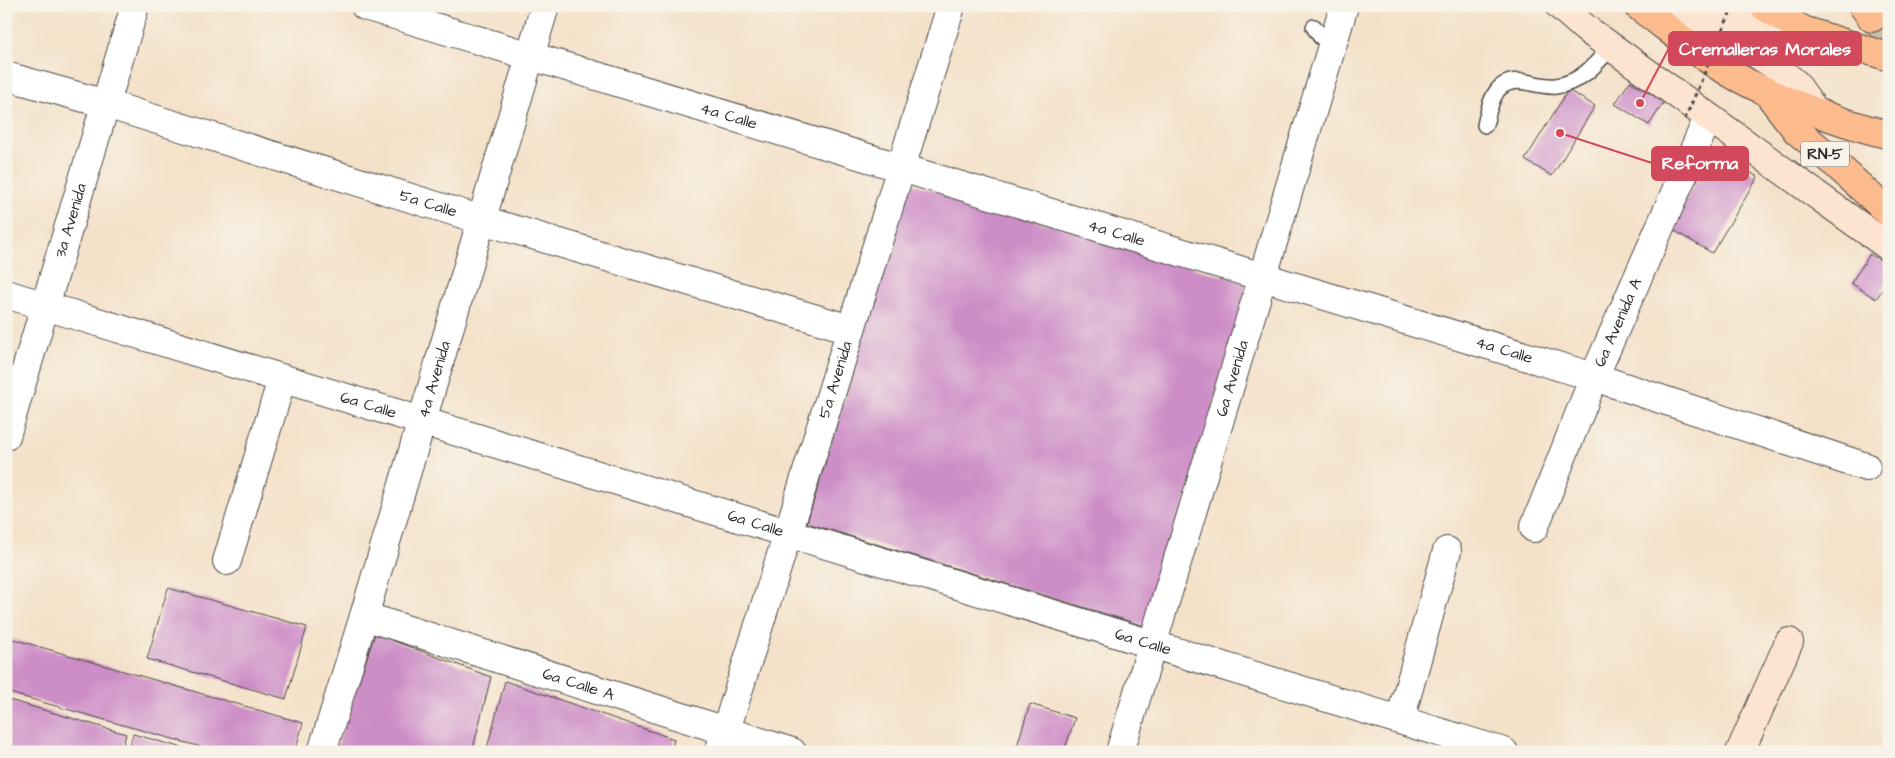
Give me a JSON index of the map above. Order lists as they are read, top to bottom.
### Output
{
  "streets": {
    "main road": ["RN-5"],
    "street": [
      "4a Calle",
      "5a Calle",
      "3a Avenida",
      "6a Avenida A",
      "4a Avenida",
      "5a Avenida",
      "6a Avenida",
      "6a Calle",
      "6a Calle A"
    ]
  },
  "crossings": [
    ["4a Calle", "6a Avenida A"],
    ["4a Calle", "4a Avenida"],
    ["4a Calle", "5a Avenida"],
    ["4a Calle", "6a Avenida"],
    ["5a Calle", "3a Avenida"],
    ["5a Calle", "4a Avenida"],
    ["5a Calle", "5a Avenida"],
    ["3a Avenida", "6a Calle"],
    ["4a Avenida", "6a Calle"],
    ["4a Avenida", "6a Calle A"],
    ["5a Avenida", "6a Calle"],
    ["5a Avenida", "6a Calle A"],
    ["6a Avenida", "6a Calle"]
  ],
  "places": ["Cremalleras Morales", "Reforma"]
}
